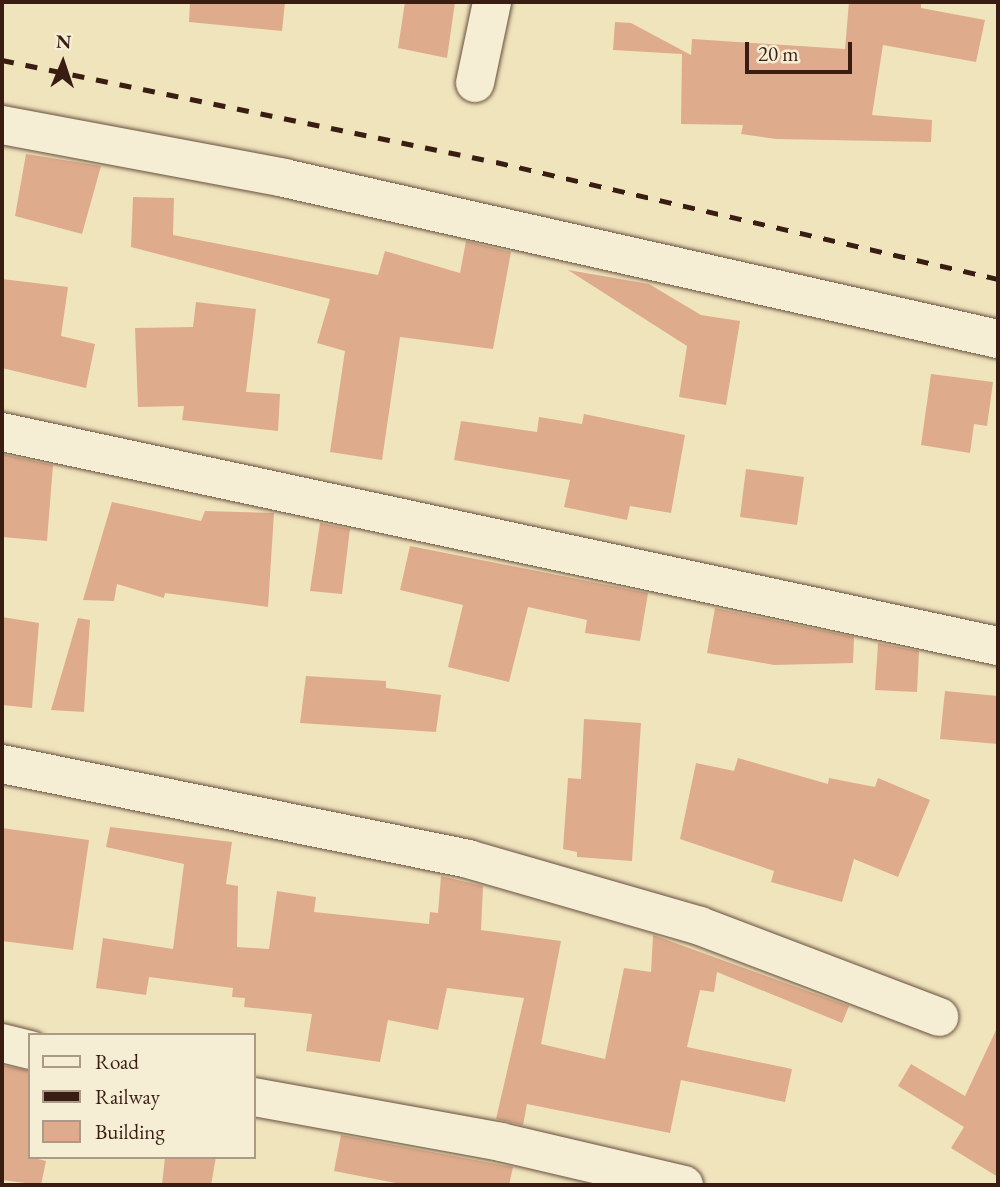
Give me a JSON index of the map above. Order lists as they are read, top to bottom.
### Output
{
  "legend": ["Road", "Railway", "Building"],
  "scale_bar": "20 m",
  "north": "top"
}
